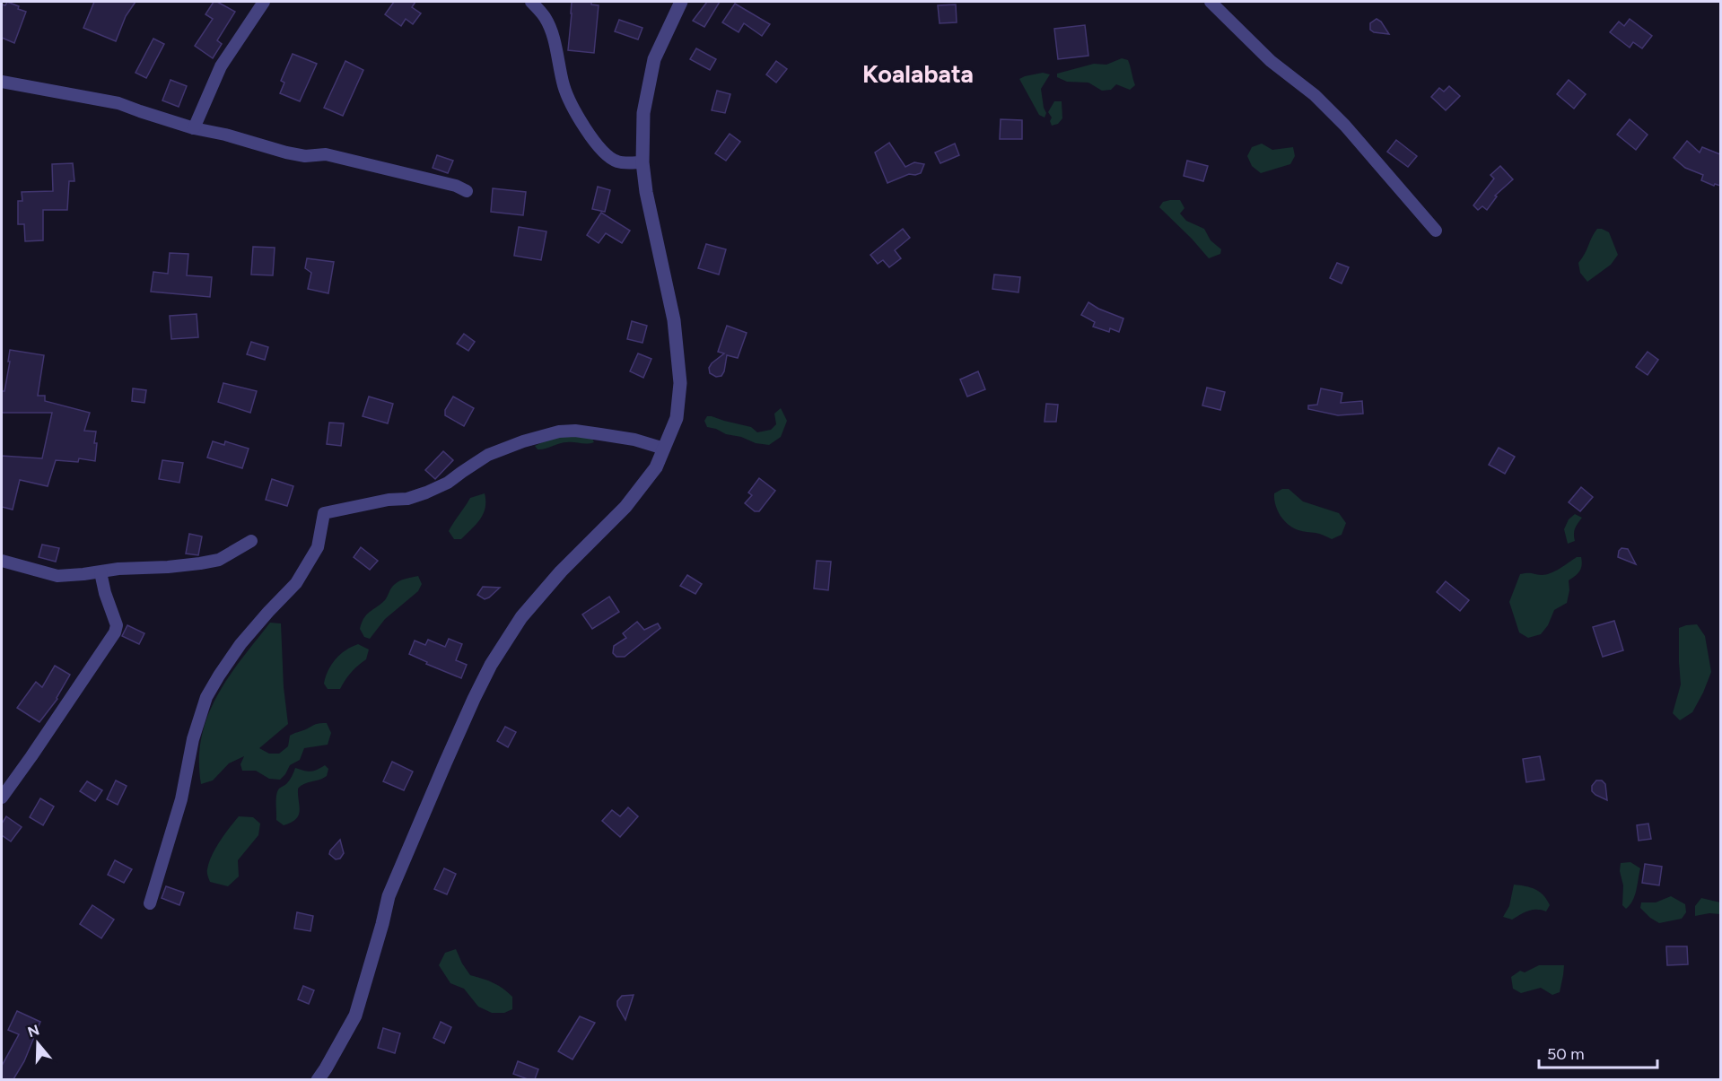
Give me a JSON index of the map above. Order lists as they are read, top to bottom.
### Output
{
  "districts": ["Koalabata"],
  "scale_bar": "50 m",
  "north": "top"
}
